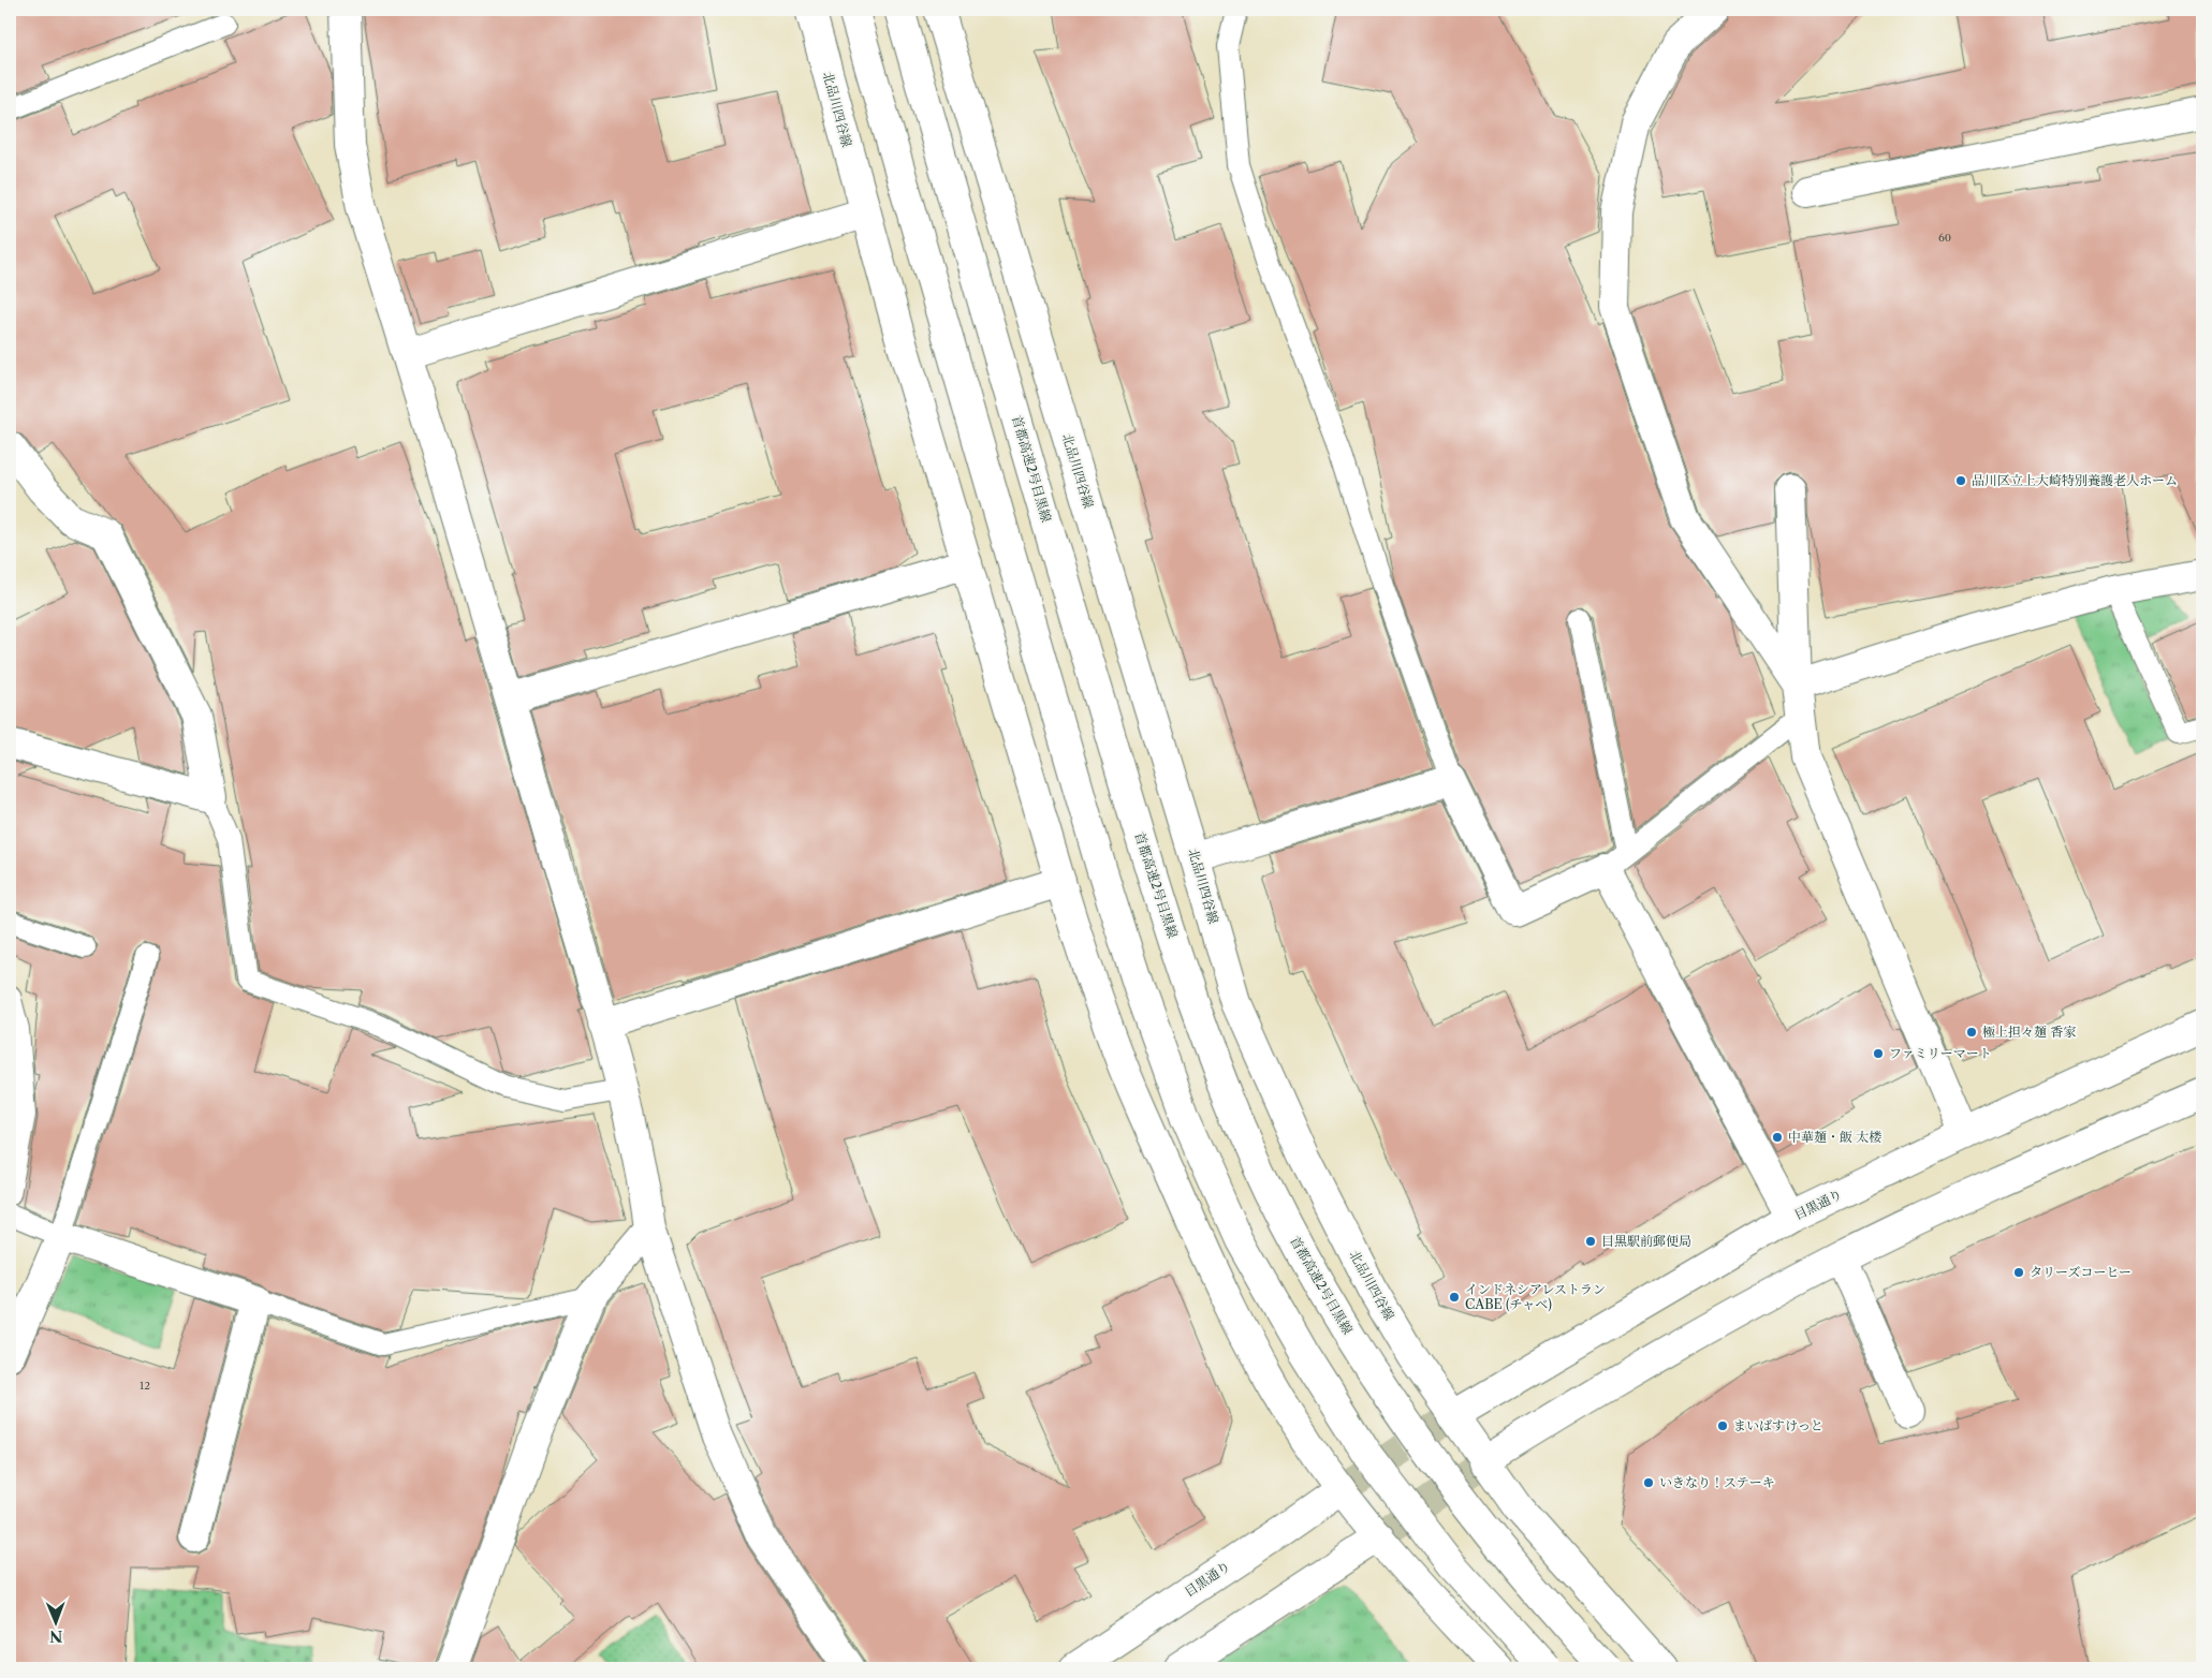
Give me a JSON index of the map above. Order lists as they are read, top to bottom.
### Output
{
  "streets": {
    "main road": ["北品川四谷線", "首都高速2号目黒線", "目黒通り"]
  },
  "crossings": [
    ["北品川四谷線", "目黒通り"]
  ],
  "places": [
    "品川区立上大崎特別養護老人ホーム",
    "極上担々麺 香家",
    "ファミリーマート",
    "中華麺・飯 太楼",
    "目黒駅前郵便局",
    "タリーズコーヒー",
    "インドネシアレストラン CABE (チャベ)",
    "まいばすけっと",
    "いきなり！ステーキ"
  ],
  "house_numbers": ["60", "12"],
  "north": "bottom"
}
